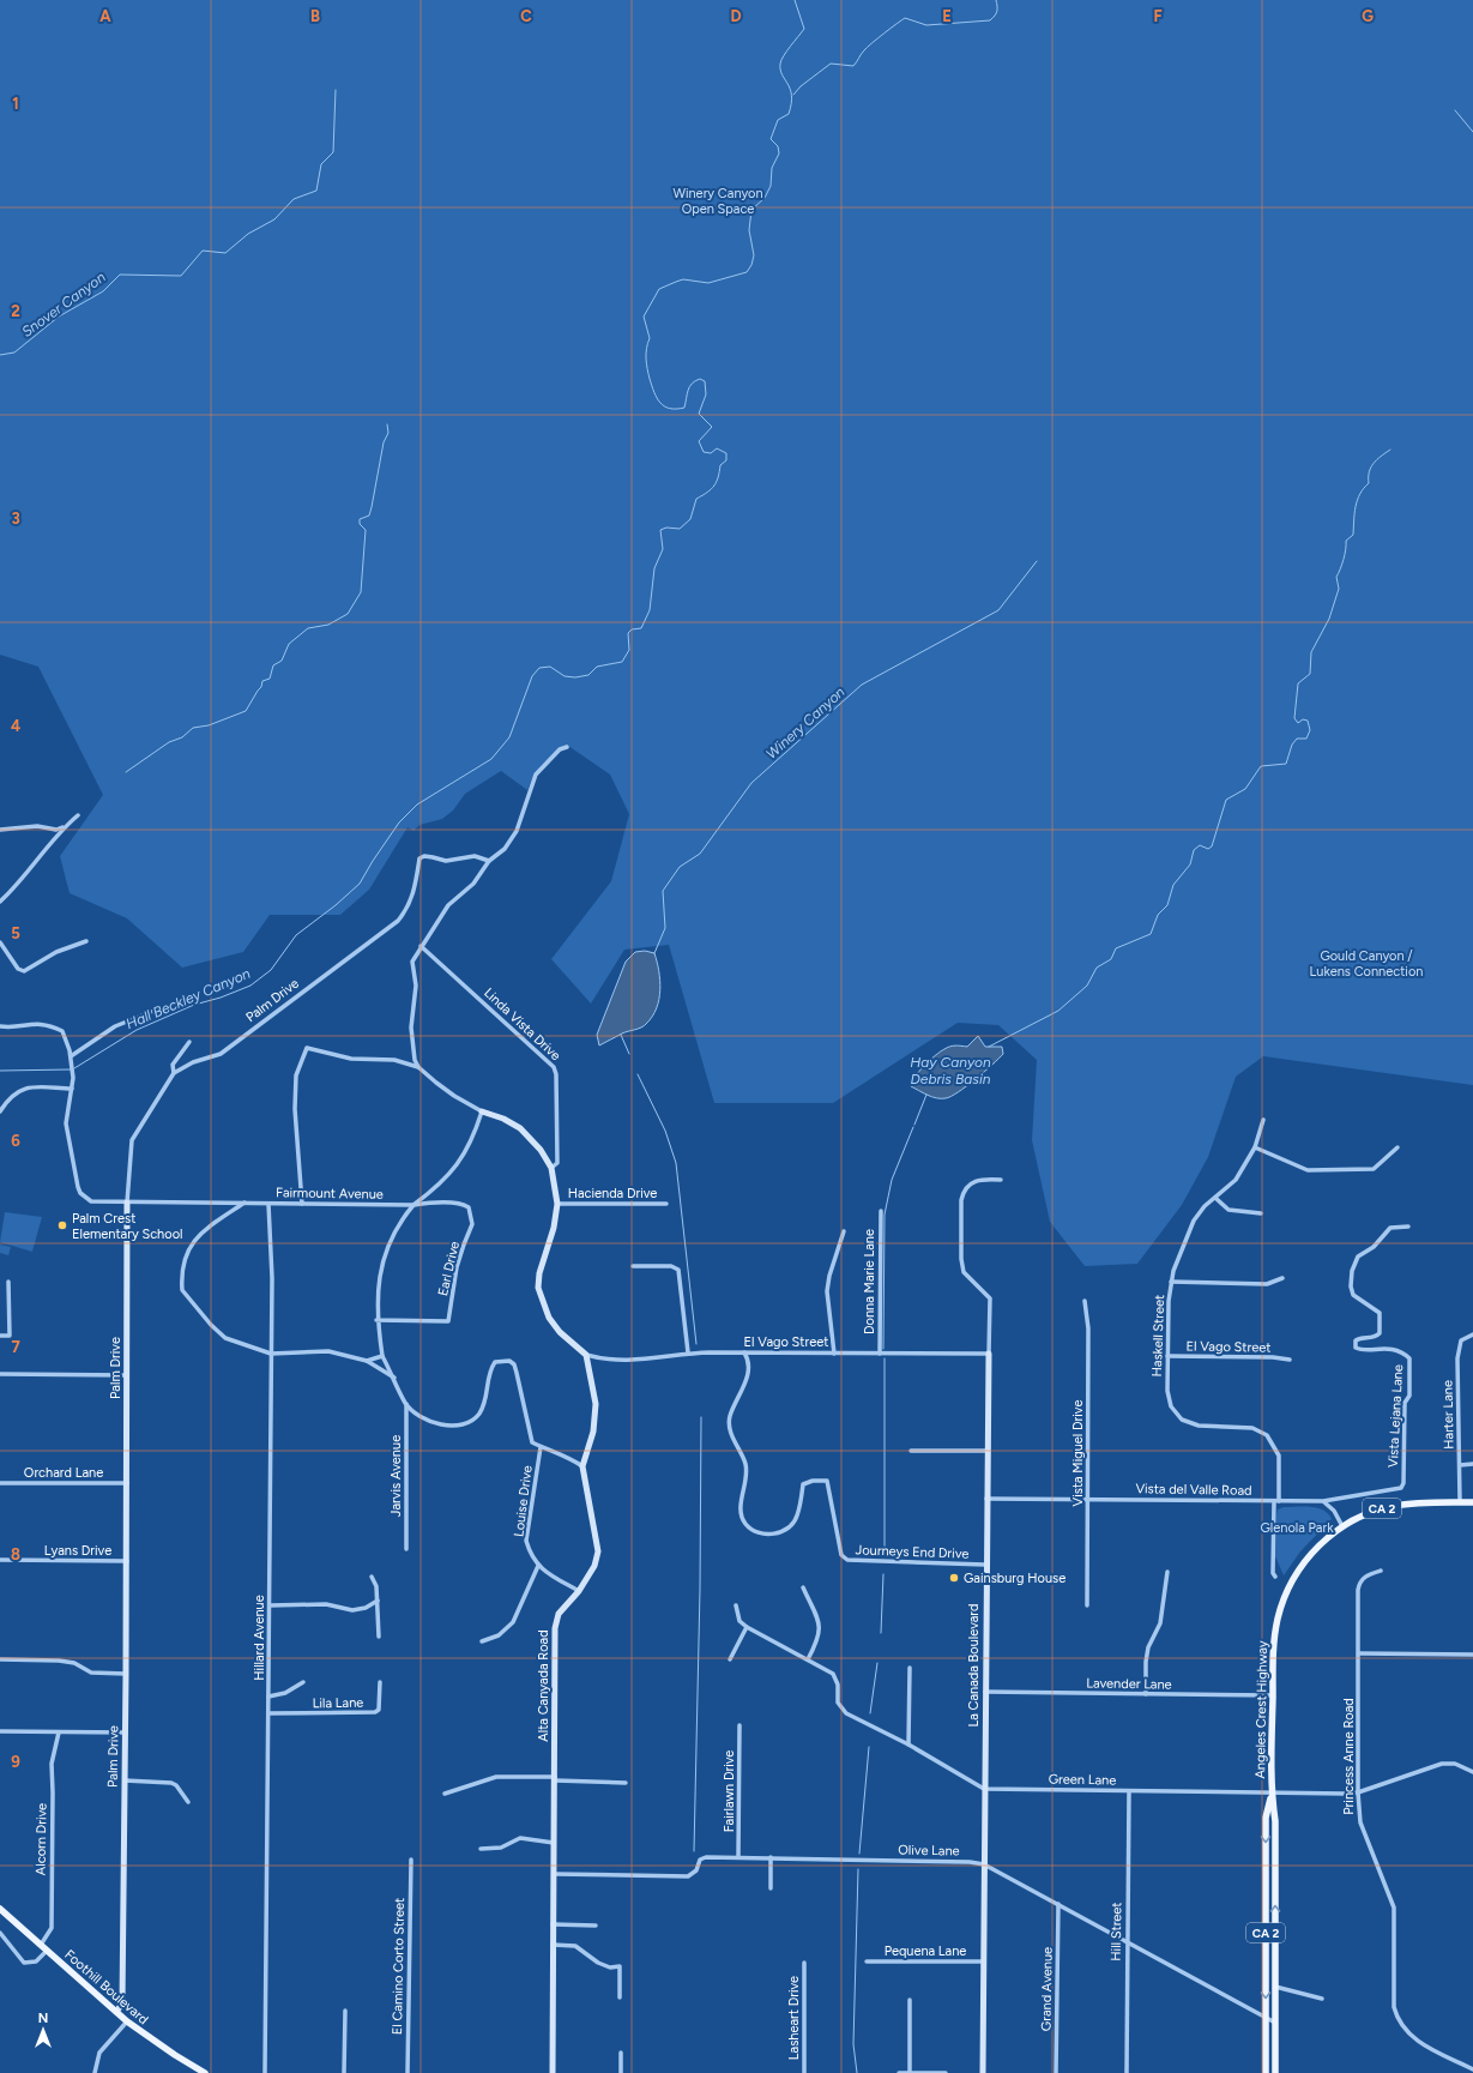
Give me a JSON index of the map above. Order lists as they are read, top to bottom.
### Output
{
  "streets": {
    "main road": ["CA 2", "Angeles Crest Highway", "Foothill Boulevard"],
    "street": [
      "Palm Drive",
      "Linda Vista Drive",
      "Fairmount Avenue",
      "Hacienda Drive",
      "Earl Drive",
      "Donna Marie Lane",
      "Haskell Street",
      "El Vago Street",
      "Harter Lane",
      "Vista Lejana Lane",
      "Vista Miguel Drive",
      "Orchard Lane",
      "Jarvis Avenue",
      "Vista del Valle Road",
      "Louise Drive",
      "Lyans Drive",
      "Journeys End Drive",
      "Hillard Avenue",
      "La Canada Boulevard",
      "Lavender Lane",
      "Alta Canyada Road",
      "Lila Lane",
      "Princess Anne Road",
      "Green Lane",
      "Fairlawn Drive",
      "Alcorn Drive",
      "Olive Lane",
      "Hill Street",
      "Pequena Lane",
      "El Camino Corto Street",
      "Grand Avenue",
      "Lasheart Drive"
    ]
  },
  "crossings": [
    ["Palm Drive", "Fairmount Avenue"],
    ["Palm Drive", "Orchard Lane"],
    ["Palm Drive", "Lyans Drive"],
    ["Palm Drive", "Foothill Boulevard"],
    ["Fairmount Avenue", "Earl Drive"],
    ["Fairmount Avenue", "Hillard Avenue"],
    ["Donna Marie Lane", "El Vago Street"],
    ["Haskell Street", "El Vago Street"],
    ["Haskell Street", "Vista del Valle Road"],
    ["El Vago Street", "Journeys End Drive"],
    ["El Vago Street", "La Canada Boulevard"],
    ["El Vago Street", "Alta Canyada Road"],
    ["Harter Lane", "Angeles Crest Highway"],
    ["Vista Lejana Lane", "Vista del Valle Road"],
    ["Vista Miguel Drive", "Vista del Valle Road"],
    ["Vista del Valle Road", "La Canada Boulevard"],
    ["Journeys End Drive", "La Canada Boulevard"],
    ["Hillard Avenue", "Lila Lane"],
    ["La Canada Boulevard", "Lavender Lane"],
    ["La Canada Boulevard", "Green Lane"],
    ["La Canada Boulevard", "Olive Lane"],
    ["La Canada Boulevard", "Pequena Lane"],
    ["Lavender Lane", "Angeles Crest Highway"],
    ["Alta Canyada Road", "Olive Lane"],
    ["Angeles Crest Highway", "Green Lane"],
    ["Angeles Crest Highway", "Olive Lane"],
    ["Princess Anne Road", "Green Lane"],
    ["Green Lane", "Hill Street"],
    ["Fairlawn Drive", "Olive Lane"],
    ["Alcorn Drive", "Foothill Boulevard"],
    ["Olive Lane", "Hill Street"],
    ["Olive Lane", "Grand Avenue"]
  ],
  "water": [
    "Snover Canyon",
    "Winery Canyon",
    "Hall Beckley Canyon",
    "Hay Canyon Debris Basin"
  ],
  "parks": ["Winery Canyon Open Space", "Gould Canyon / Lukens Connection", "Glenola Park"],
  "places": ["Palm Crest Elementary School", "Gainsburg House"],
  "north": "top",
  "grid": {
    "columns": [
      "A",
      "B",
      "C",
      "D",
      "E",
      "F",
      "G"
    ],
    "rows": [
      "1",
      "2",
      "3",
      "4",
      "5",
      "6",
      "7",
      "8",
      "9"
    ]
  }
}
